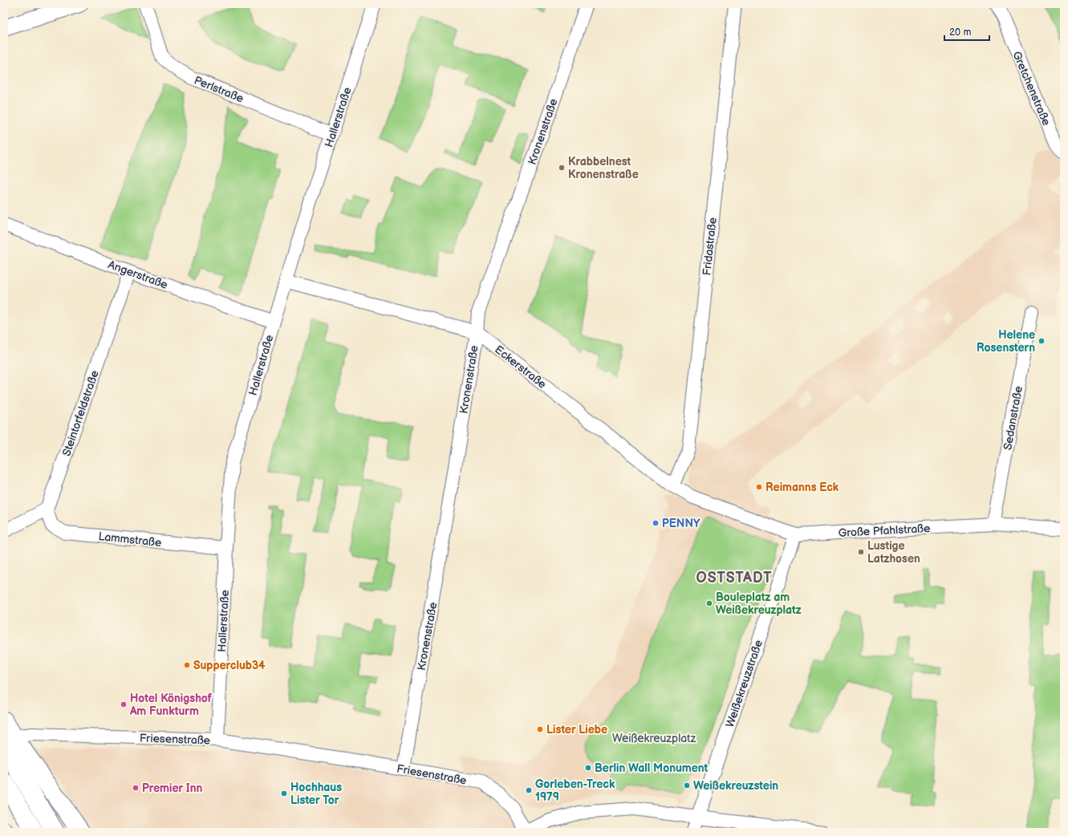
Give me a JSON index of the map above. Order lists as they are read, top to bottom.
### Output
{
  "streets": {
    "street": [
      "Gretchenstraße",
      "Perlstraße",
      "Hallerstraße",
      "Kronenstraße",
      "Fridastraße",
      "Angerstraße",
      "Eckerstraße",
      "Steintorfeldstraße",
      "Sedanstraße",
      "Große Pfahlstraße",
      "Lammstraße",
      "Weißekreuzstraße",
      "Friesenstraße"
    ]
  },
  "crossings": [
    ["Perlstraße", "Hallerstraße"],
    ["Hallerstraße", "Angerstraße"],
    ["Hallerstraße", "Eckerstraße"],
    ["Hallerstraße", "Lammstraße"],
    ["Hallerstraße", "Friesenstraße"],
    ["Kronenstraße", "Eckerstraße"],
    ["Kronenstraße", "Friesenstraße"],
    ["Fridastraße", "Eckerstraße"],
    ["Angerstraße", "Steintorfeldstraße"],
    ["Eckerstraße", "Große Pfahlstraße"],
    ["Steintorfeldstraße", "Lammstraße"],
    ["Sedanstraße", "Große Pfahlstraße"],
    ["Große Pfahlstraße", "Weißekreuzstraße"],
    ["Weißekreuzstraße", "Friesenstraße"]
  ],
  "districts": ["OSTSTADT"],
  "parks": ["Weißekreuzplatz"],
  "places": [
    "Krabbelnest Kronenstraße",
    "Helene Rosenstern",
    "Reimanns Eck",
    "PENNY",
    "Lustige Latzhosen",
    "Bouleplatz am Weißekreuzplatz",
    "Supperclub34",
    "Hotel Königshof Am Funkturm",
    "Lister Liebe",
    "Berlin Wall Monument",
    "Weißekreuzstein",
    "Premier Inn",
    "Gorleben-Treck 1979",
    "Hochhaus Lister Tor"
  ],
  "scale_bar": "20 m"
}
